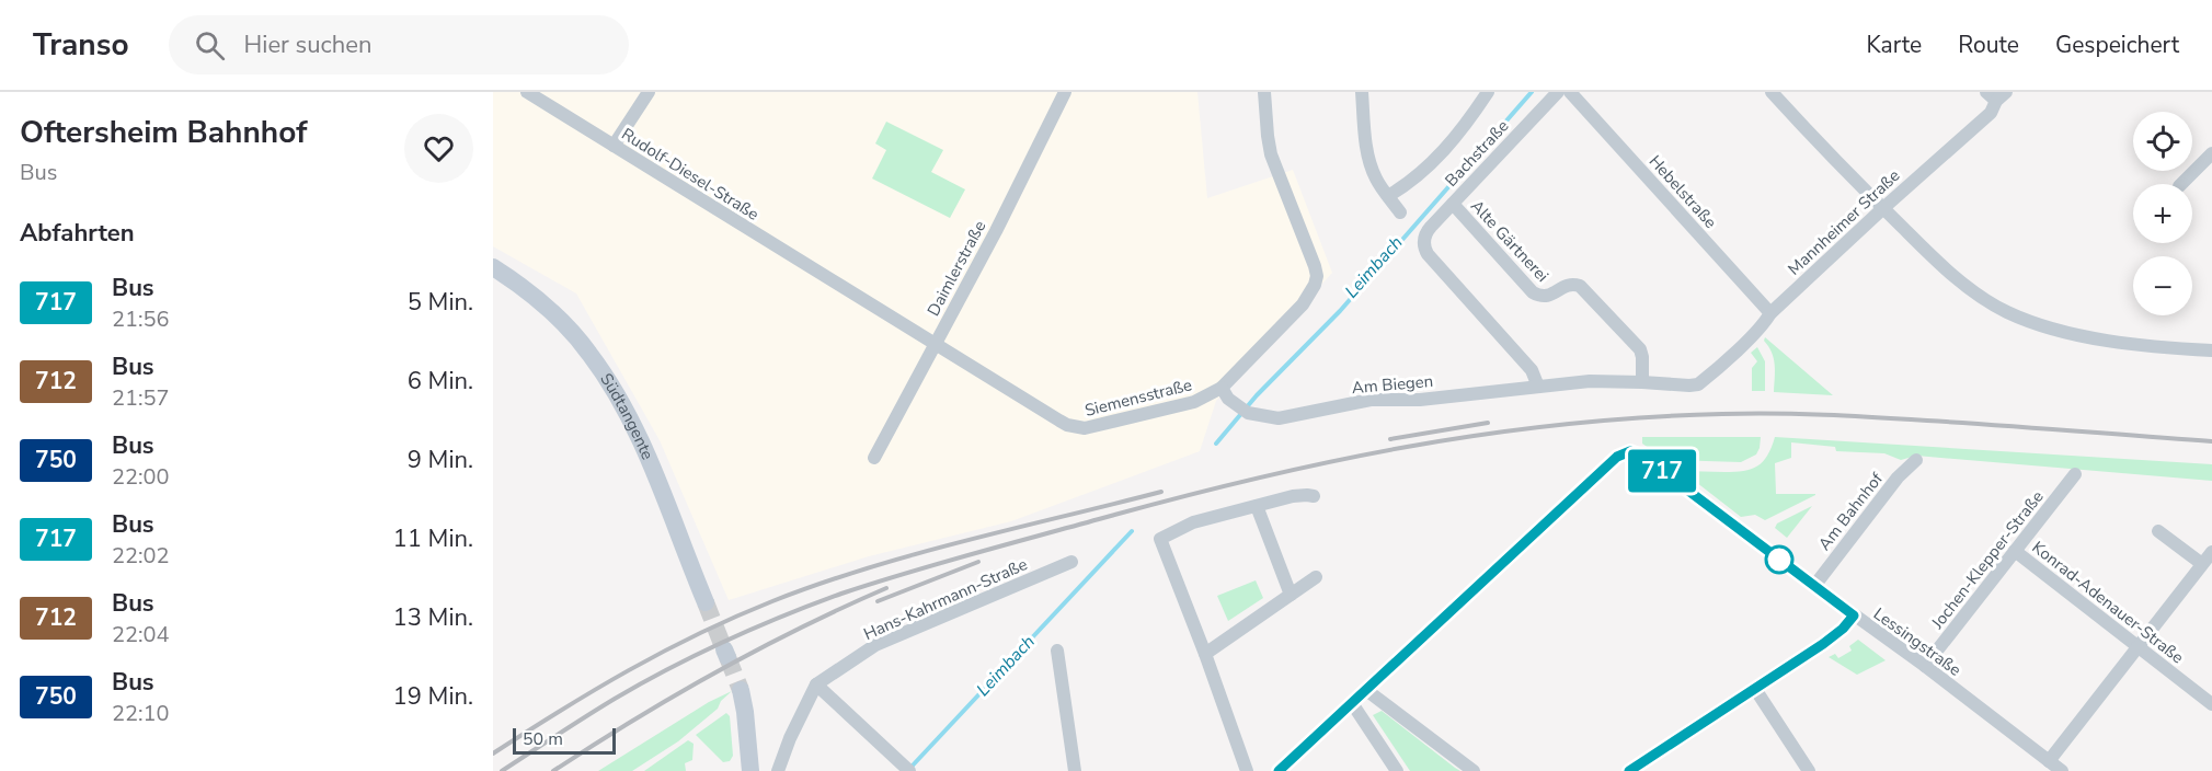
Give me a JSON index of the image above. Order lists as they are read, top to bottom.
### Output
{
  "streets": {
    "main road": ["Südtangente"],
    "street": [
      "Bachstraße",
      "Rudolf-Diesel-Straße",
      "Hebelstraße",
      "Mannheimer Straße",
      "Alte Gärtnerei",
      "Daimlerstraße",
      "Am Biegen",
      "Siemensstraße",
      "Am Bahnhof",
      "Jochen-Klepper-Straße",
      "Hans-Kahrmann-Straße",
      "Konrad-Adenauer-Straße",
      "Lessingstraße"
    ]
  },
  "crossings": [
    ["Bachstraße", "Alte Gärtnerei"],
    ["Bachstraße", "Am Biegen"],
    ["Rudolf-Diesel-Straße", "Siemensstraße"],
    ["Hebelstraße", "Mannheimer Straße"],
    ["Mannheimer Straße", "Am Biegen"],
    ["Alte Gärtnerei", "Am Biegen"],
    ["Daimlerstraße", "Siemensstraße"],
    ["Am Biegen", "Siemensstraße"],
    ["Am Bahnhof", "Lessingstraße"],
    ["Jochen-Klepper-Straße", "Konrad-Adenauer-Straße"],
    ["Jochen-Klepper-Straße", "Lessingstraße"]
  ],
  "water": ["Leimbach"],
  "lines": ["bus line 717"],
  "scale_bar": "50 m",
  "page": {
    "header": "Transo",
    "search": "Hier suchen",
    "nav": ["Karte", "Route", "Gespeichert"],
    "heading": [
      ["Oftersheim Bahnhof", "Bus"],
      "Abfahrten"
    ],
    "on_map": "717",
    "map_buttons": ["+", "−"],
    "list": [
      {
        "mark": "717",
        "name": "Bus",
        "note": "21:56",
        "value": "5 Min."
      },
      {
        "mark": "712",
        "name": "Bus",
        "note": "21:57",
        "value": "6 Min."
      },
      {
        "mark": "750",
        "name": "Bus",
        "note": "22:00",
        "value": "9 Min."
      },
      {
        "mark": "717",
        "name": "Bus",
        "note": "22:02",
        "value": "11 Min."
      },
      {
        "mark": "712",
        "name": "Bus",
        "note": "22:04",
        "value": "13 Min."
      },
      {
        "mark": "750",
        "name": "Bus",
        "note": "22:10",
        "value": "19 Min."
      }
    ],
    "scale": "50 m"
  }
}
